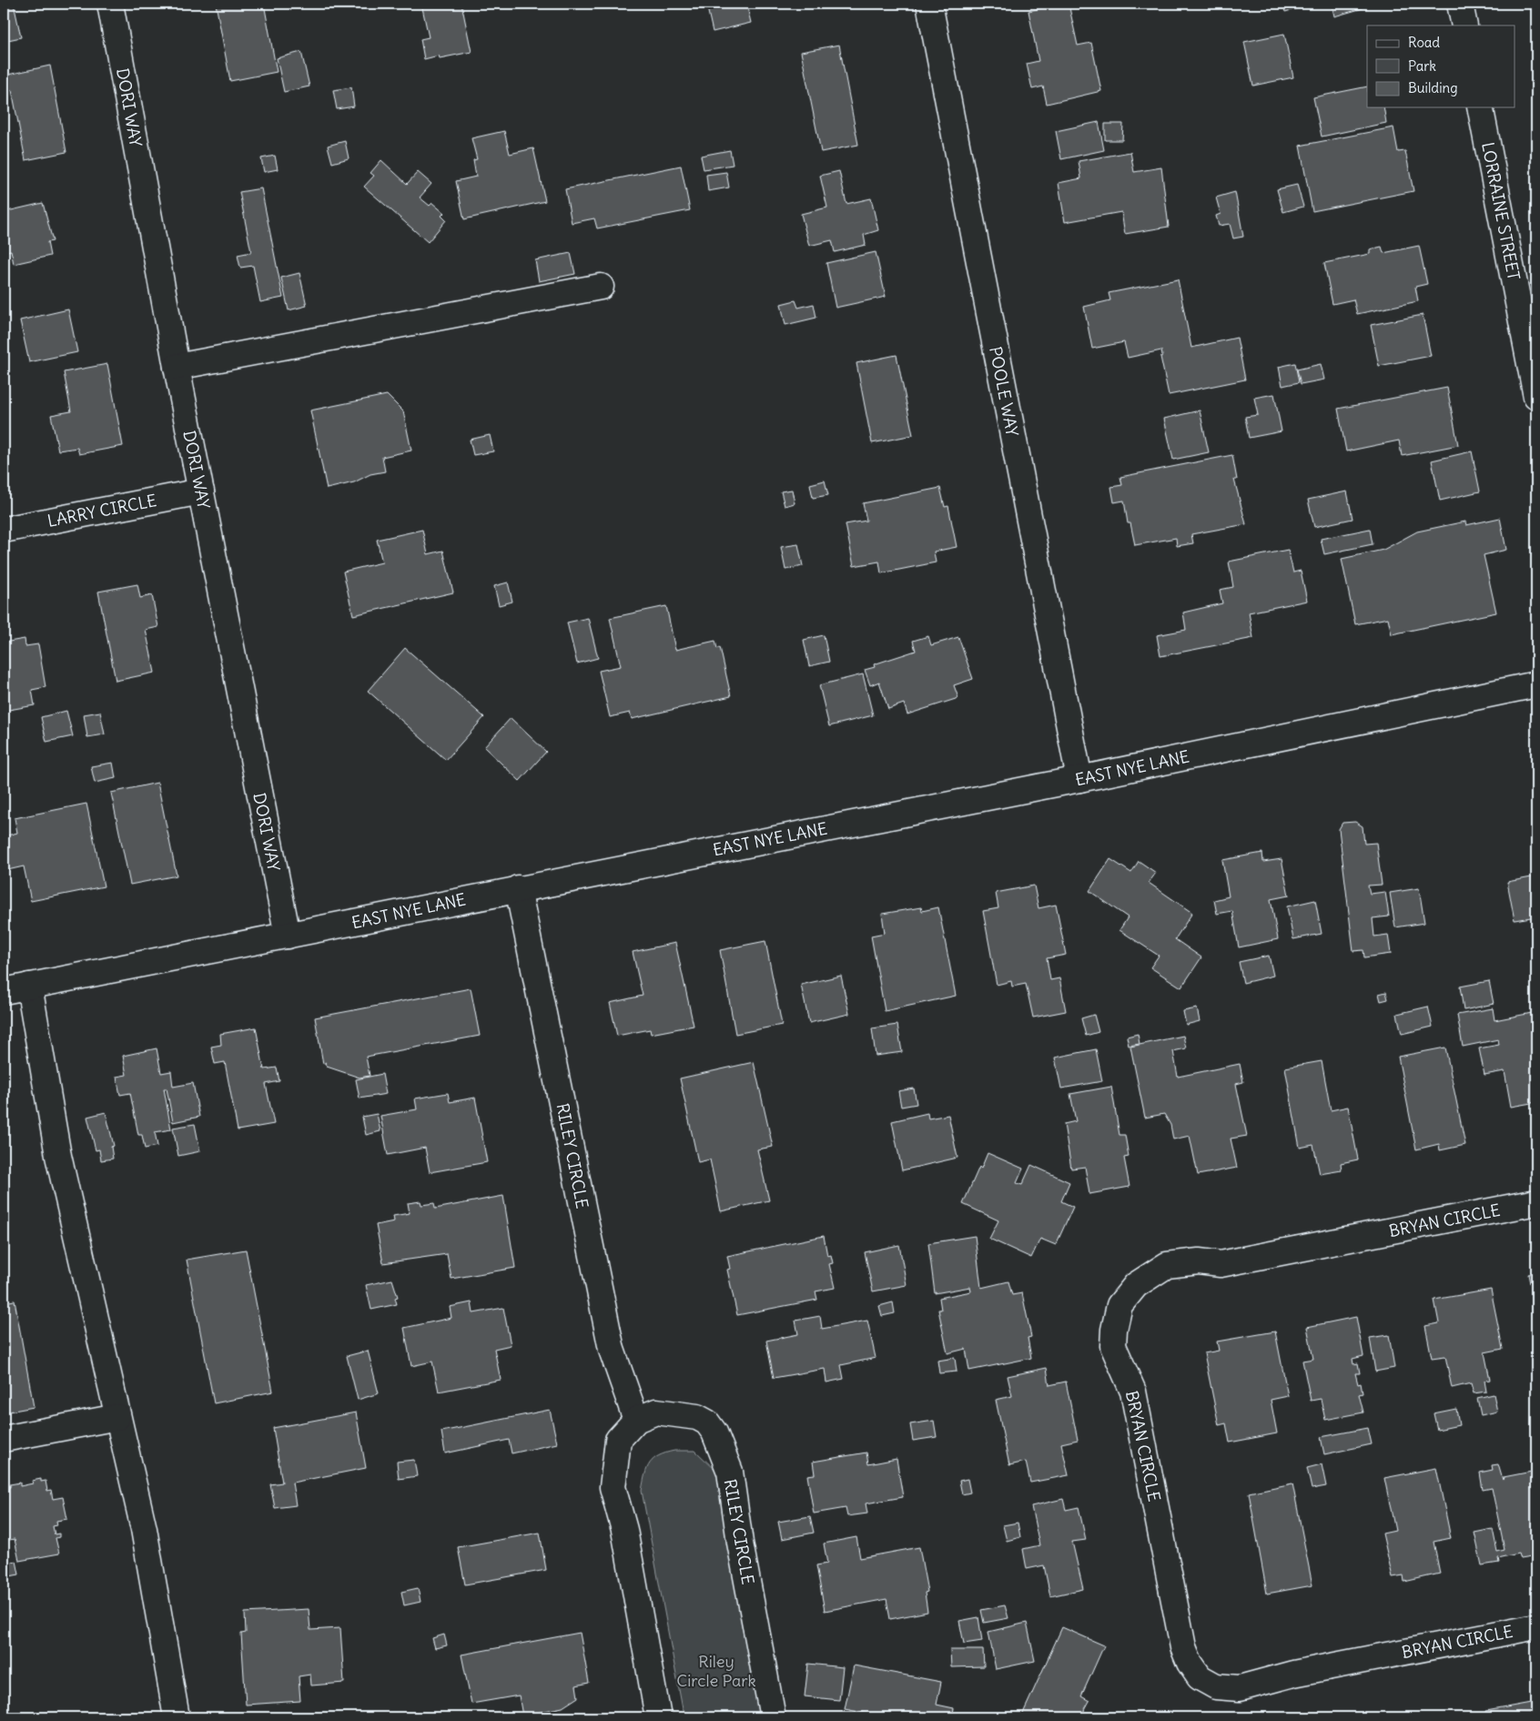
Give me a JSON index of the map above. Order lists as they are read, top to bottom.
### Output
{
  "streets": {
    "street": [
      "DORI WAY",
      "LORRAINE STREET",
      "POOLE WAY",
      "LARRY CIRCLE",
      "EAST NYE LANE",
      "RILEY CIRCLE",
      "BRYAN CIRCLE"
    ]
  },
  "crossings": [
    ["DORI WAY", "LARRY CIRCLE"],
    ["DORI WAY", "EAST NYE LANE"],
    ["POOLE WAY", "EAST NYE LANE"],
    ["EAST NYE LANE", "RILEY CIRCLE"]
  ],
  "parks": ["Riley Circle Park"],
  "legend": ["Road", "Park", "Building"]
}
